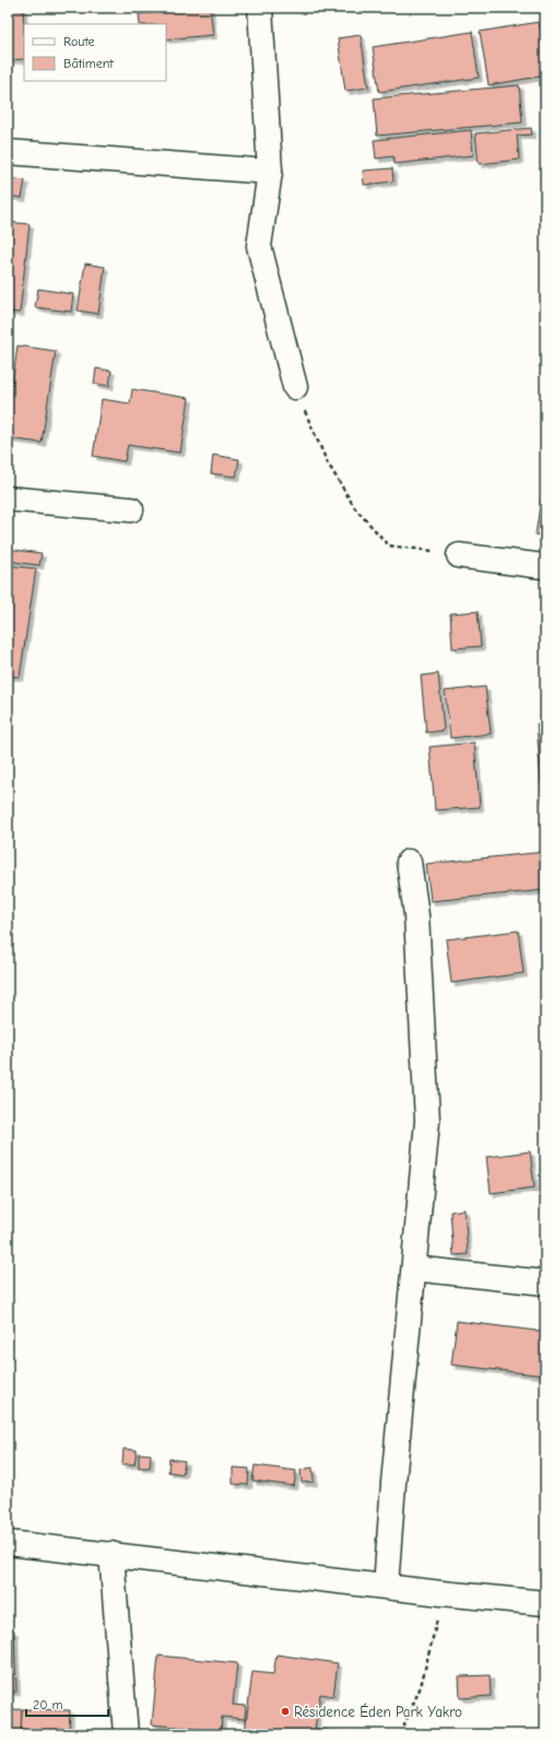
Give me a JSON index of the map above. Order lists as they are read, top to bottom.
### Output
{
  "places": ["Résidence Éden Park Yakro"],
  "legend": ["Route", "Bâtiment"],
  "scale_bar": "20 m"
}
